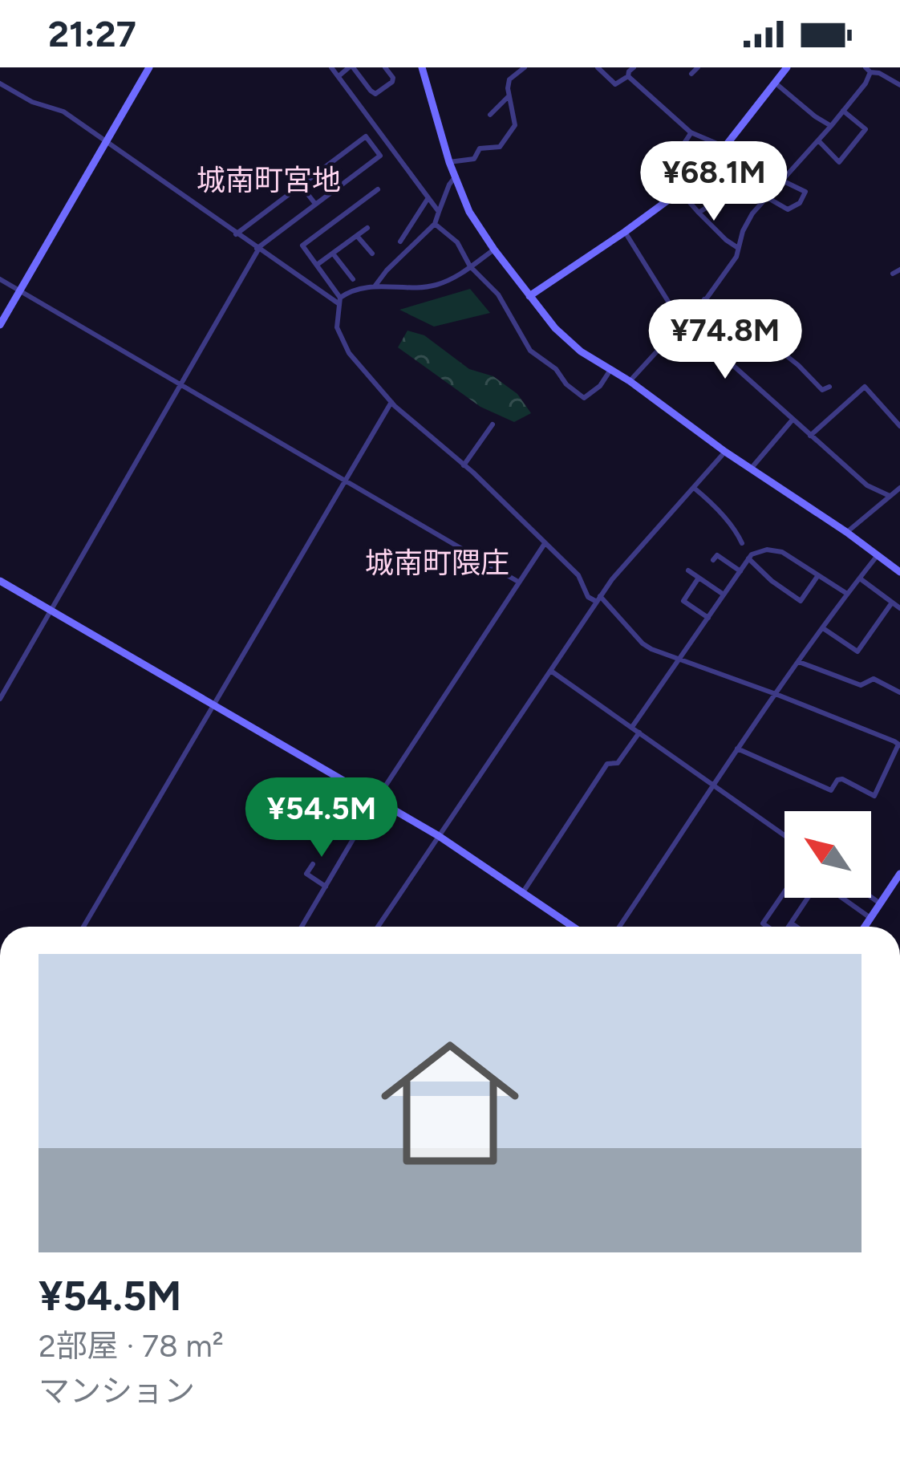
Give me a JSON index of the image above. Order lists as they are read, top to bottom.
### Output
{
  "districts": ["城南町宮地", "城南町隈庄"],
  "north": "top left",
  "page": {
    "status": "21:27",
    "price": ["¥68.1M", "¥74.8M", "¥54.5M"],
    "list": [
      {
        "name": "¥54.5M",
        "note": "2部屋 · 78 m² · マンション"
      }
    ]
  }
}
